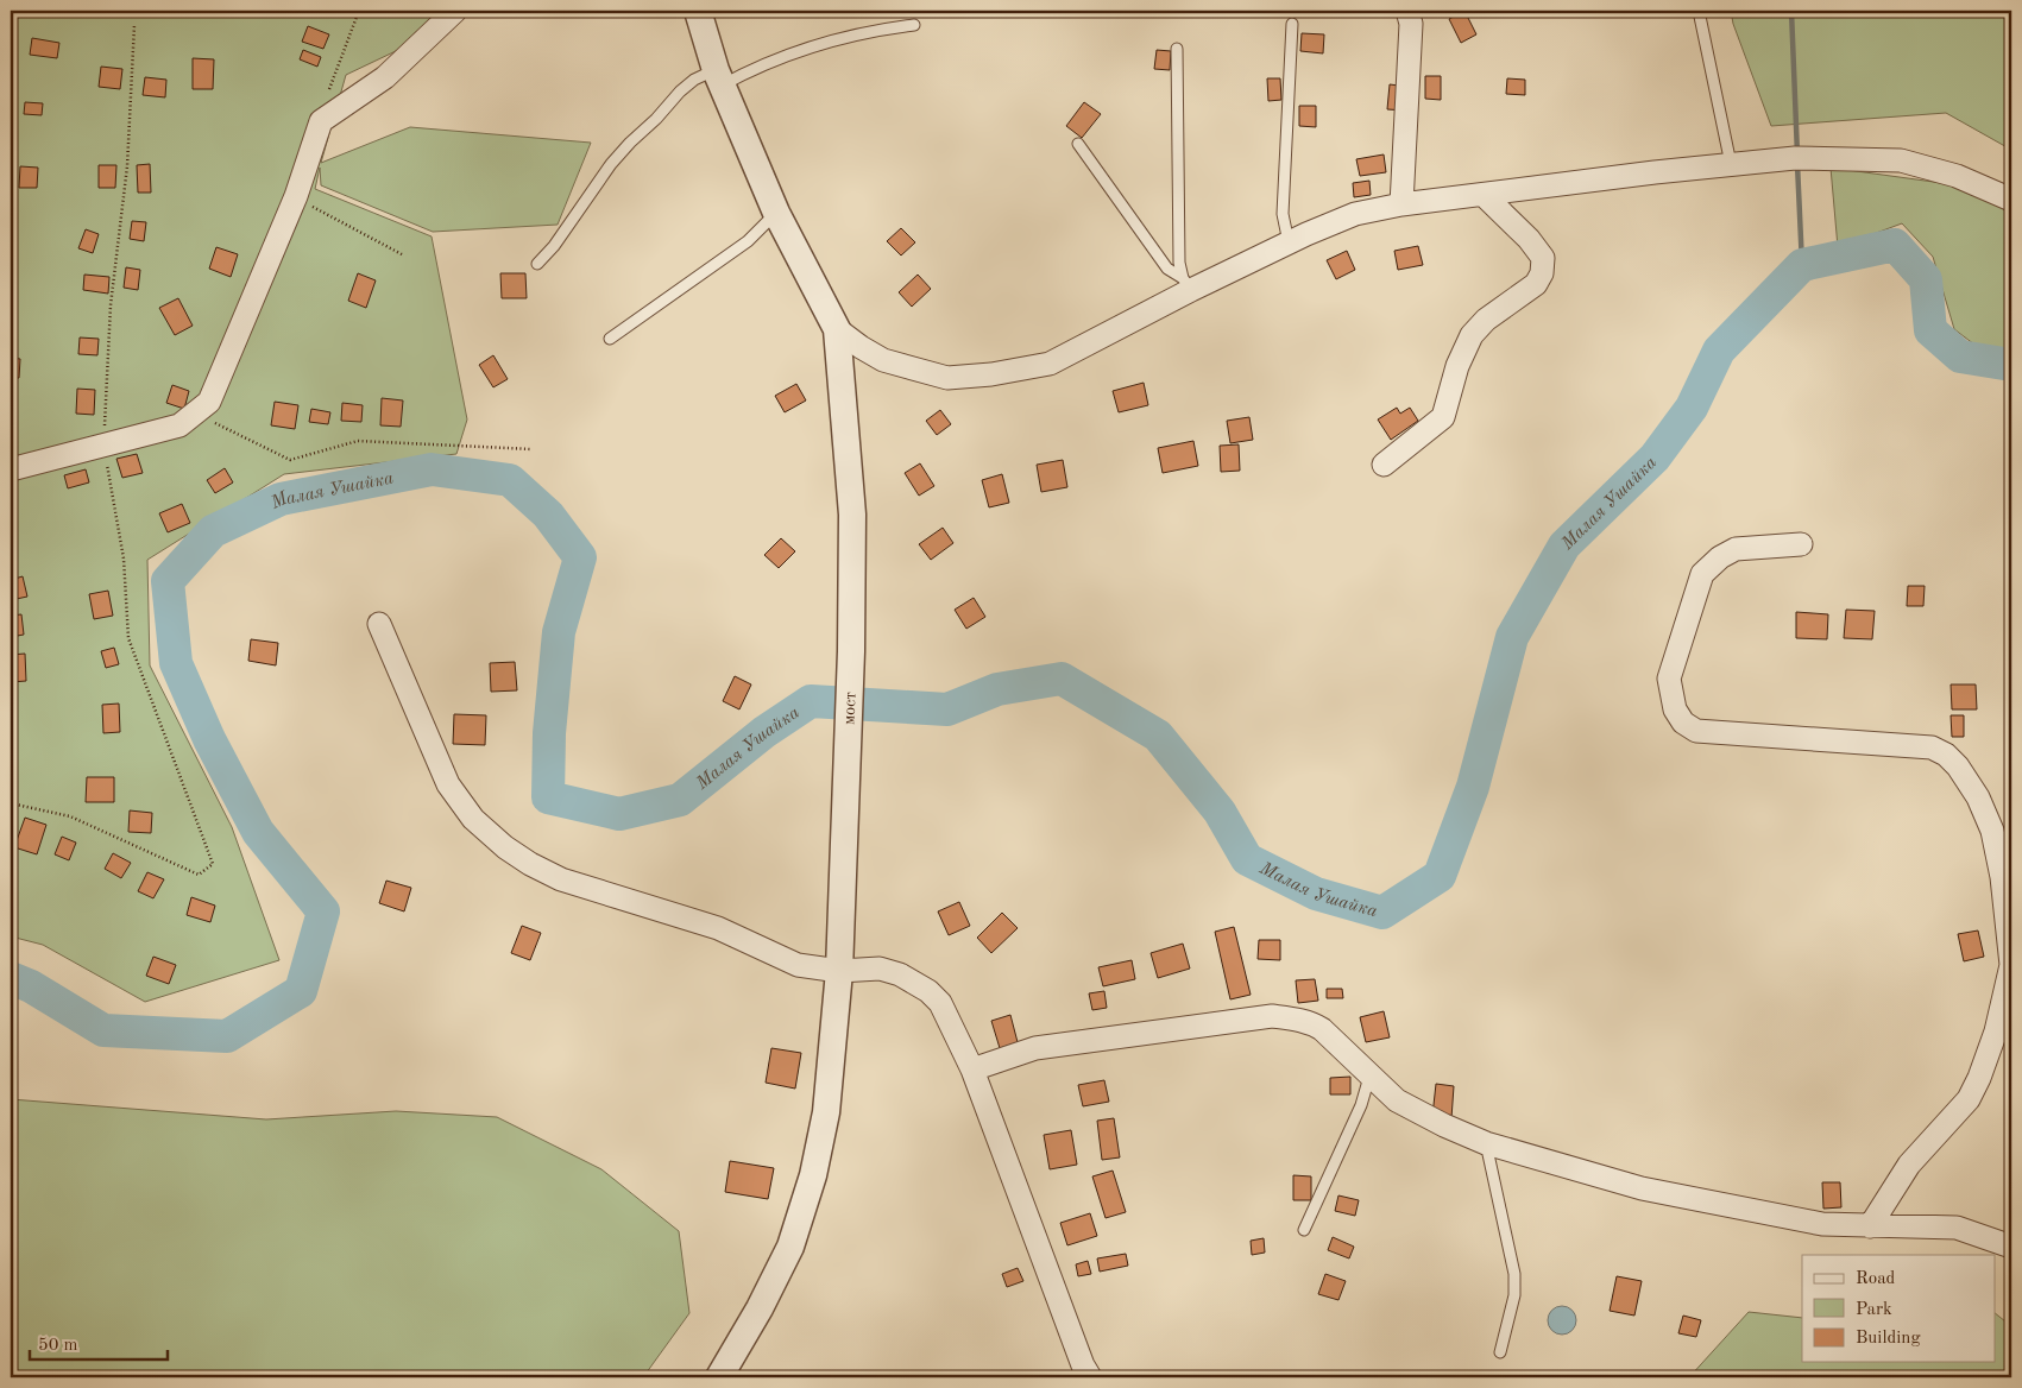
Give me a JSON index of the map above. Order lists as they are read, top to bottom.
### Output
{
  "streets": {
    "street": ["мост"]
  },
  "water": ["Малая Ушайка"],
  "legend": ["Road", "Park", "Building"],
  "scale_bar": "50 m"
}
